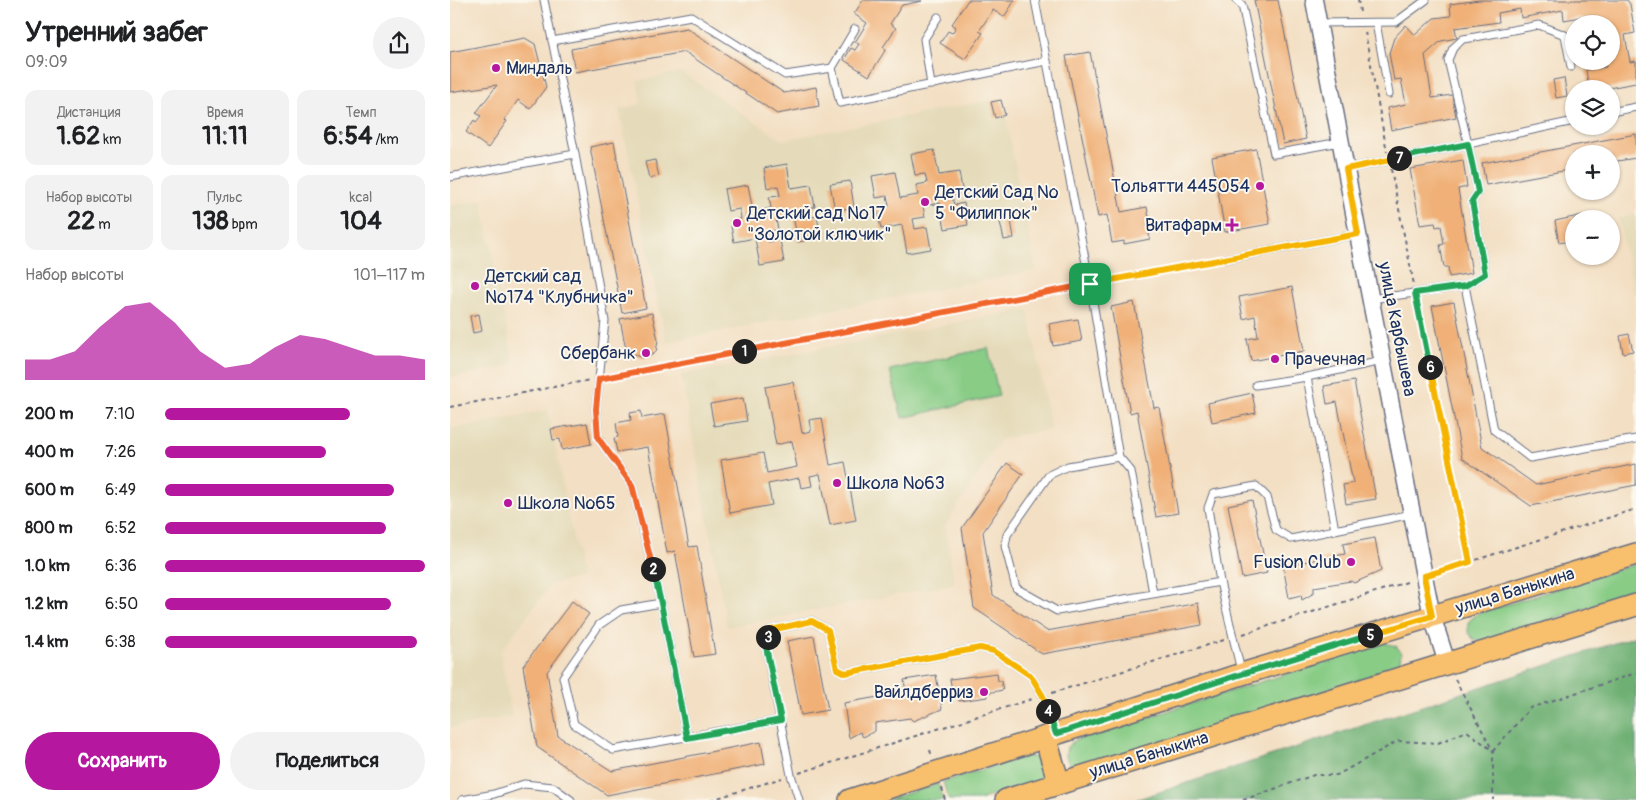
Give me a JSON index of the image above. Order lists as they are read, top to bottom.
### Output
{
  "streets": {
    "main road": ["улица Баныкина"],
    "street": ["улица Карбышева"]
  },
  "crossings": [
    ["улица Карбышева", "улица Баныкина"]
  ],
  "places": {
    "other": [
      "Миндаль",
      "Тольятти 445054",
      "Детский Сад № 5 \"Филиппок\"",
      "Детский сад №17 \"Золотой ключик\"",
      "Детский сад №174 \"Клубничка\"",
      "Сбербанк",
      "Прачечная",
      "Школа №63",
      "Школа №65",
      "Fusion Club",
      "Вайлдберриз"
    ],
    "health": ["Витафарм"]
  },
  "page": {
    "heading": ["Утренний забег", "09:09"],
    "map_buttons": ["+", "−"],
    "stats": [
      ["Дистанция", "1.62 km"],
      ["Время", "11:11"],
      ["Темп", "6:54 /km"],
      ["Набор высоты", "22 m"],
      ["Пульс", "138 bpm"],
      ["kcal", "104"]
    ],
    "pins": [
      "7",
      "1",
      "6",
      "2",
      "5",
      "3",
      "4"
    ],
    "chart": ["Набор высоты", "101–117 m"],
    "list": [
      {
        "name": "200 m",
        "note": "7:10"
      },
      {
        "name": "400 m",
        "note": "7:26"
      },
      {
        "name": "600 m",
        "note": "6:49"
      },
      {
        "name": "800 m",
        "note": "6:52"
      },
      {
        "name": "1.0 km",
        "note": "6:36"
      },
      {
        "name": "1.2 km",
        "note": "6:50"
      },
      {
        "name": "1.4 km",
        "note": "6:38"
      }
    ],
    "buttons": ["Сохранить", "Поделиться"]
  }
}
